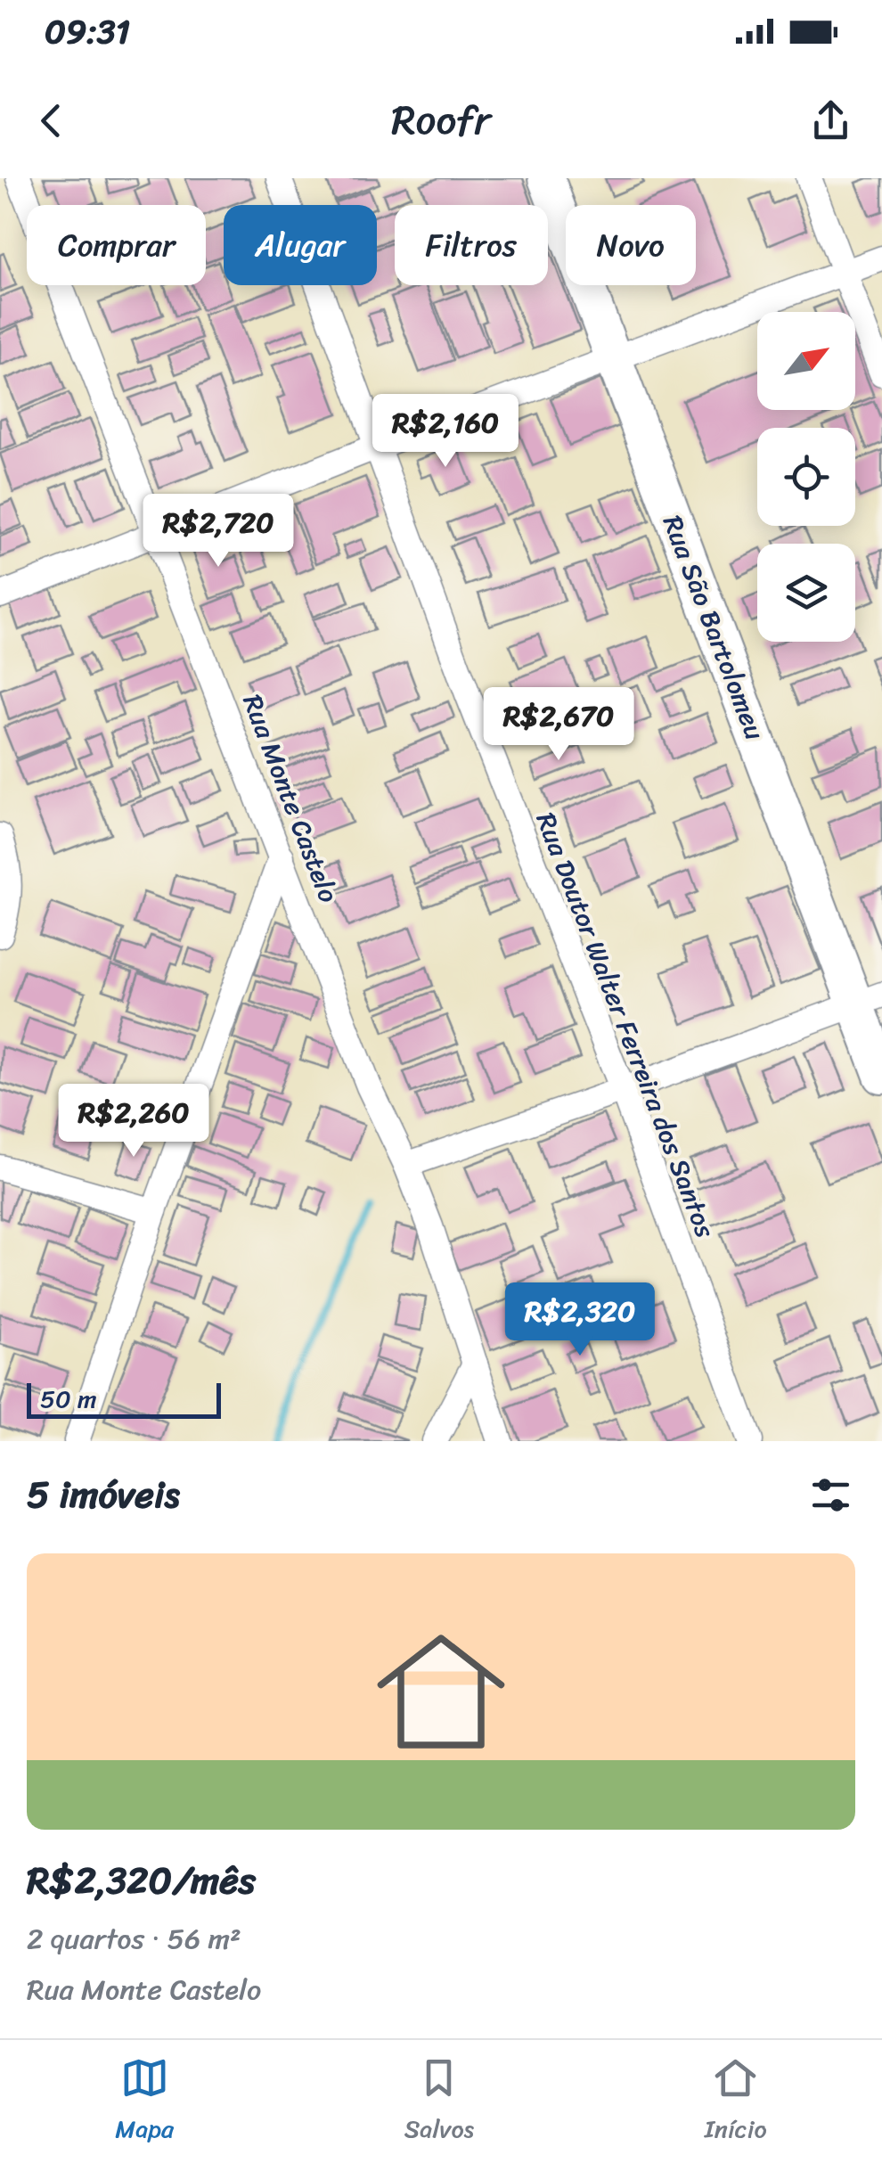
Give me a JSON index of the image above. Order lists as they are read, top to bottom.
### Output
{
  "streets": {
    "street": ["Rua São Bartolomeu", "Rua Monte Castelo", "Rua Doutor Walter Ferreira dos Santos"]
  },
  "scale_bar": "50 m",
  "north": "top right",
  "page": {
    "status": "09:31",
    "header": "Roofr",
    "chip": [
      "Comprar",
      "Alugar",
      "Filtros",
      "Novo"
    ],
    "price": [
      "R$2,160",
      "R$2,720",
      "R$2,670",
      "R$2,260",
      "R$2,320"
    ],
    "scale": "50 m",
    "heading": "5 imóveis",
    "list": [
      {
        "name": "R$2,320/mês",
        "note": "2 quartos · 56 m² · Rua Monte Castelo"
      }
    ],
    "tabs": ["Mapa", "Salvos", "Início"]
  }
}
